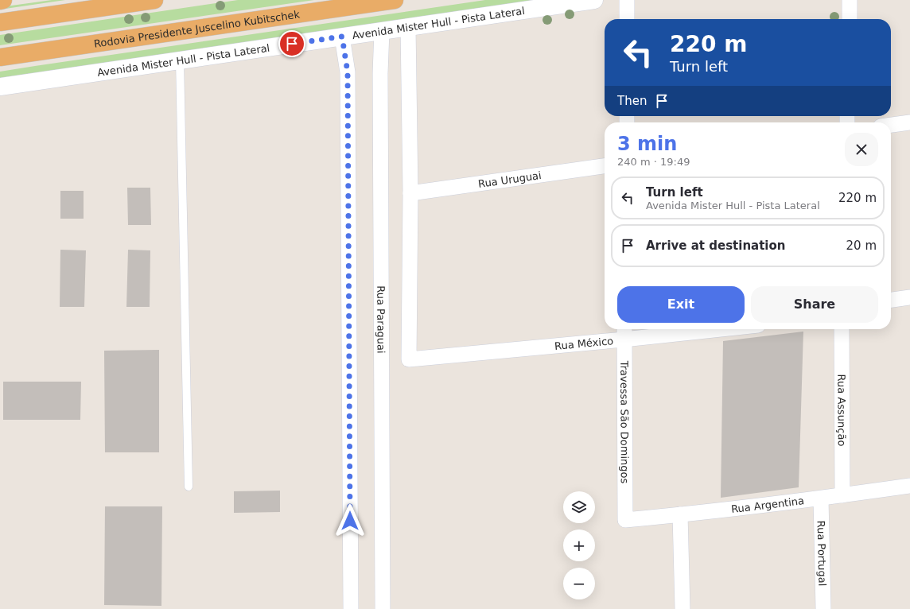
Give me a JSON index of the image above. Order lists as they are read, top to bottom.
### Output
{
  "streets": {
    "highway": ["Rodovia Presidente Juscelino Kubitschek"],
    "main road": ["Avenida Mister Hull - Pista Lateral"],
    "street": [
      "Rua Uruguai",
      "Rua Paraguai",
      "Rua México",
      "Rua Assunção",
      "Travessa São Domingos",
      "Rua Argentina",
      "Rua Portugal"
    ]
  },
  "crossings": [
    ["Avenida Mister Hull - Pista Lateral", "Rua Paraguai"],
    ["Rua Uruguai", "Rua México"],
    ["Rua México", "Travessa São Domingos"],
    ["Rua Assunção", "Rua Argentina"],
    ["Travessa São Domingos", "Rua Argentina"],
    ["Rua Argentina", "Rua Portugal"]
  ],
  "page": {
    "turn": ["220 m", "Turn left"],
    "then": "Then",
    "heading": ["3 min", "240 m · 19:49"],
    "list": [
      {
        "name": "Turn left",
        "note": "Avenida Mister Hull - Pista Lateral",
        "value": "220 m"
      },
      {
        "name": "Arrive at destination",
        "value": "20 m"
      }
    ],
    "buttons": ["Exit", "Share"],
    "map_buttons": ["+", "−"]
  }
}
